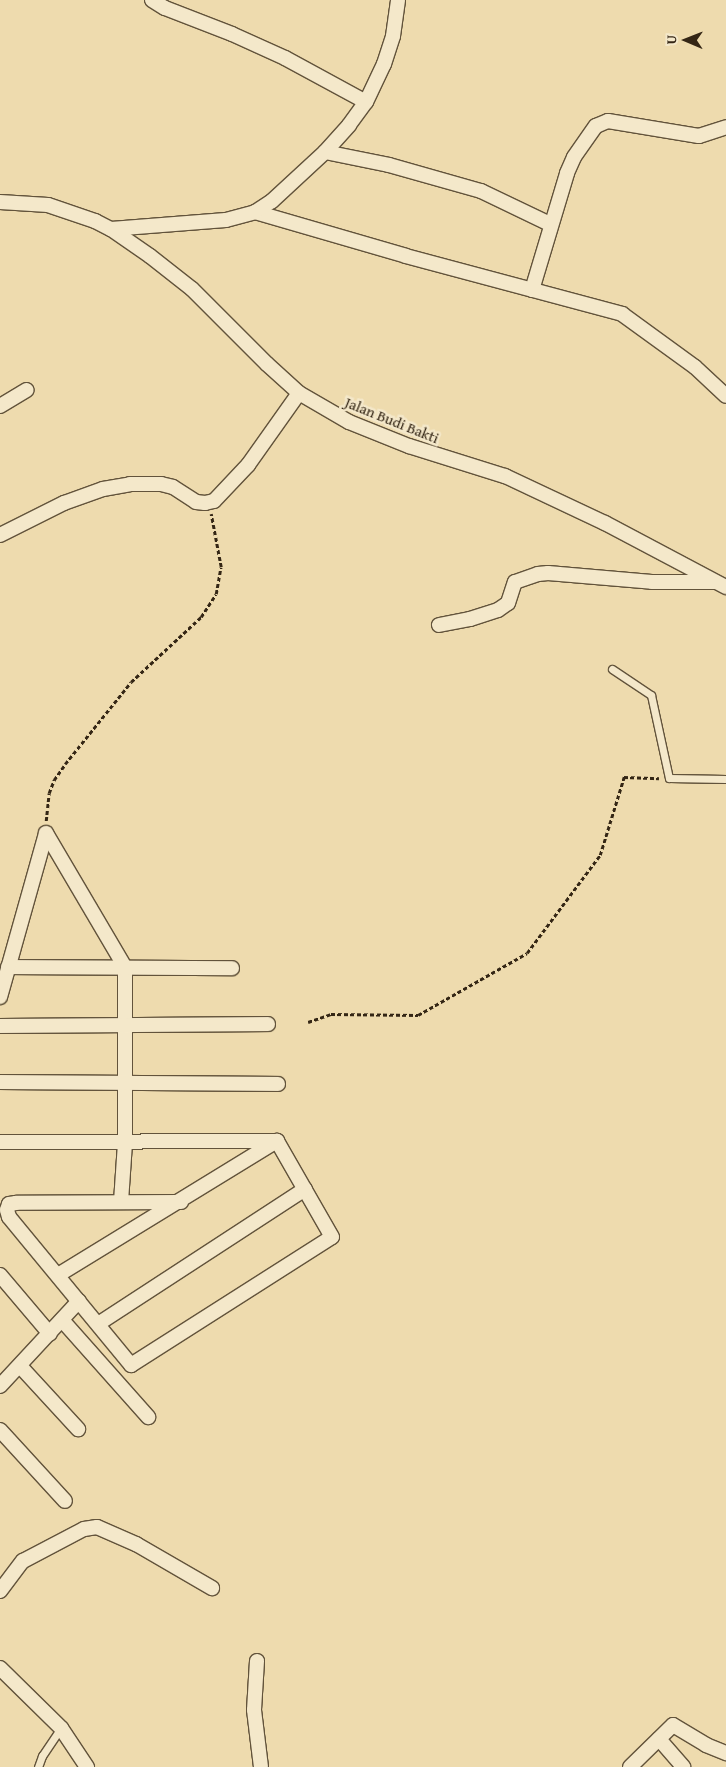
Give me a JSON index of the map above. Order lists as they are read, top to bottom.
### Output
{
  "streets": {
    "street": ["Jalan Budi Bakti"]
  },
  "north": "left"
}
